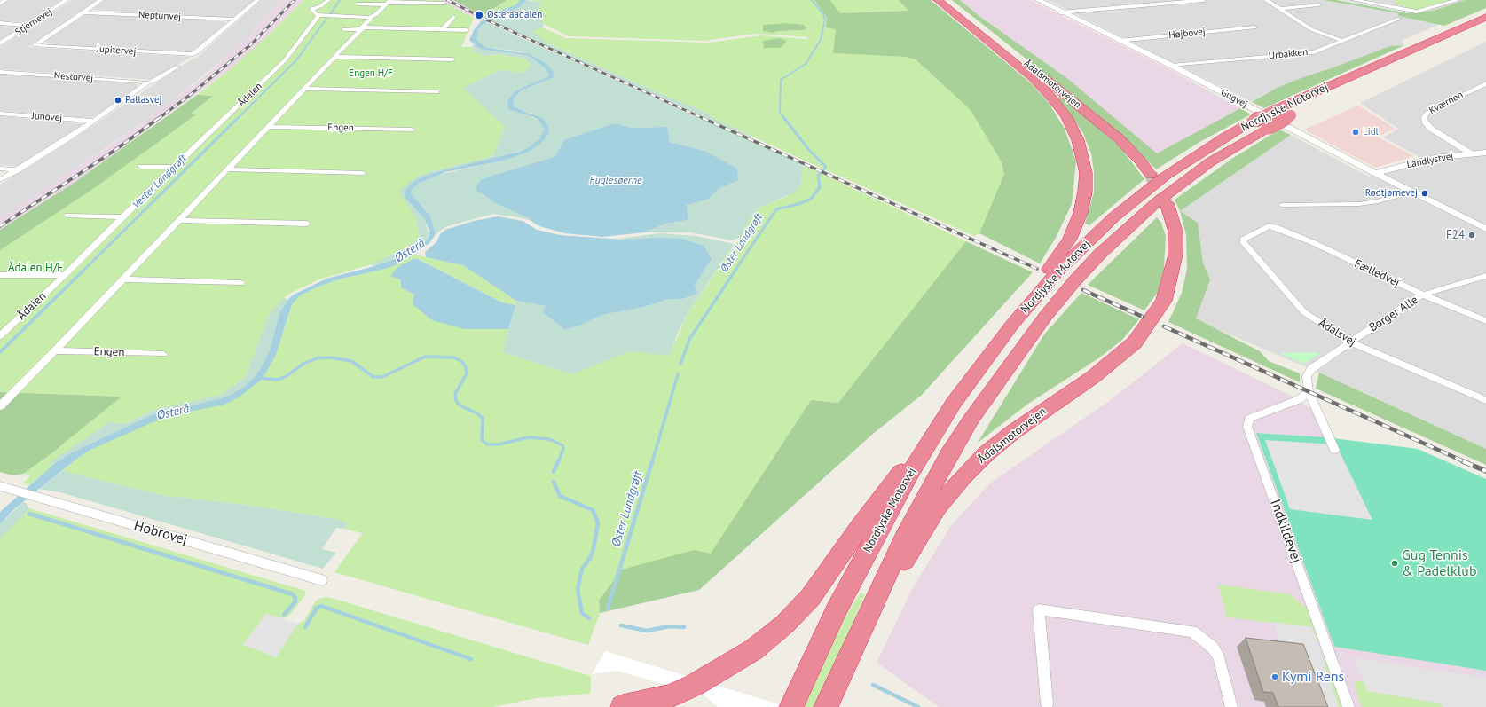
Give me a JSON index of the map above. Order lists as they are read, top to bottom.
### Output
{
  "streets": {
    "highway": ["Ådalsmotorvejen", "Nordjyske Motorvej"],
    "street": [
      "Neptunvej",
      "Stjernevej",
      "Højbovej",
      "Jupitervej",
      "Urbakken",
      "Nestorvej",
      "Ådalen",
      "Gugvej",
      "Kværnen",
      "Junovej",
      "Engen",
      "Landlystvej",
      "Fælledvej",
      "Borger Alle",
      "Ådalsvej",
      "Indkildevej",
      "Hobrovej"
    ]
  },
  "crossings": [
    ["Neptunvej", "Jupitervej"],
    ["Højbovej", "Gugvej"],
    ["Urbakken", "Gugvej"],
    ["Ådalsmotorvejen", "Nordjyske Motorvej"],
    ["Gugvej", "Landlystvej"],
    ["Kværnen", "Landlystvej"],
    ["Fælledvej", "Borger Alle"],
    ["Fælledvej", "Ådalsvej"],
    ["Borger Alle", "Ådalsvej"],
    ["Borger Alle", "Indkildevej"]
  ],
  "water": [
    "Fuglesøerne",
    "Vester Landgrøft",
    "Øster Landgrøft",
    "Østerå"
  ],
  "parks": ["Engen H/F", "Ådalen H/F"],
  "places": [
    "Østeraadalen",
    "Pallasvej",
    "Lidl",
    "Rødtjørnevej",
    "F24",
    "Gug Tennis & Padelklub",
    "Kymi Rens"
  ]
}
